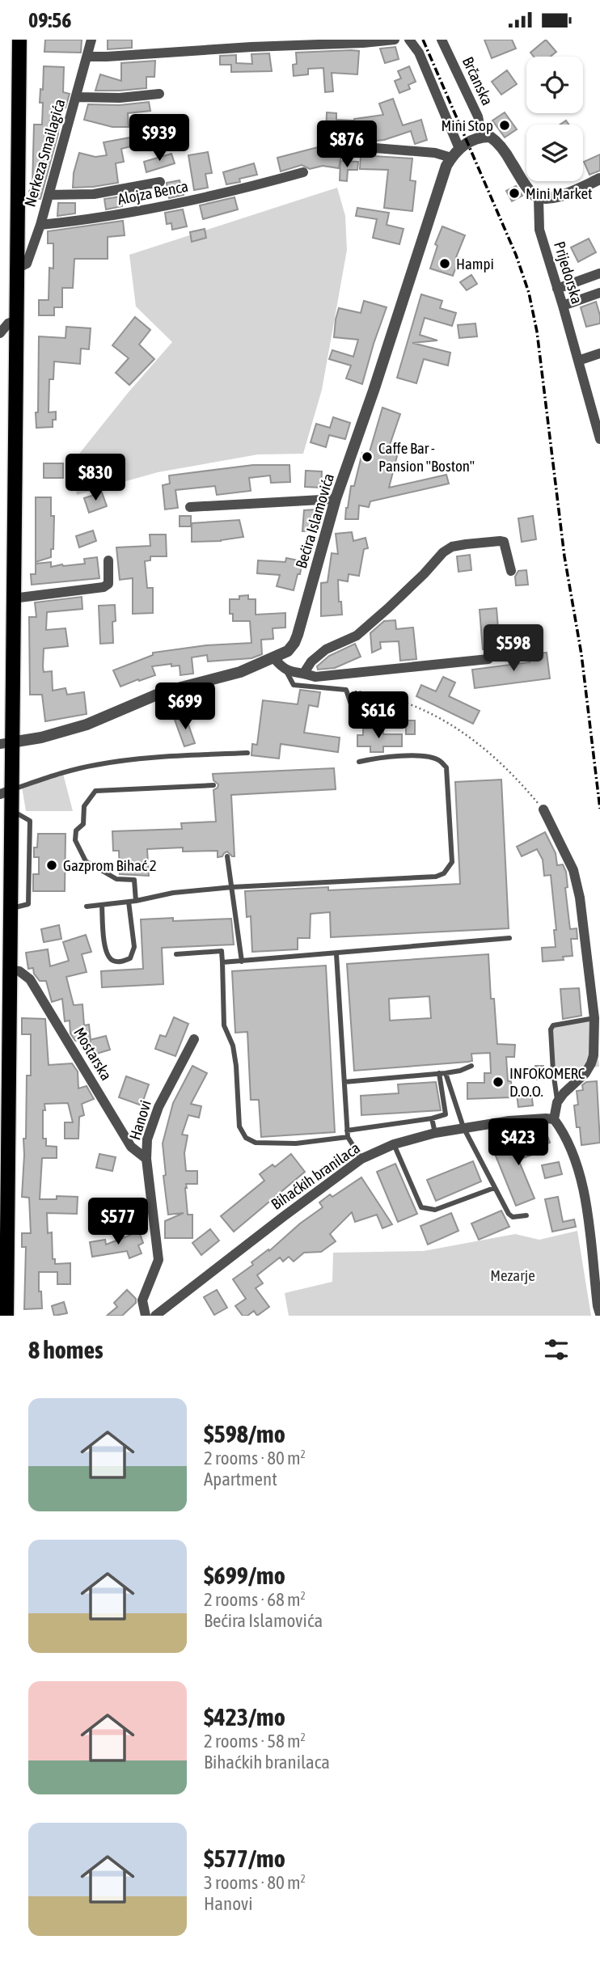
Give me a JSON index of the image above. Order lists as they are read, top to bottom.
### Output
{
  "streets": {
    "street": [
      "Brčanska",
      "Nerkeza Smailagića",
      "Alojza Benca",
      "Prijedorska",
      "Bećira Islamovića",
      "Mostarska",
      "Hanovi",
      "Bihaćkih branilaca"
    ]
  },
  "crossings": [
    ["Nerkeza Smailagića", "Alojza Benca"],
    ["Mostarska", "Hanovi"]
  ],
  "parks": ["Mezarje"],
  "places": [
    "Mini Stop",
    "Mini Market",
    "Hampi",
    "Caffe Bar - Pansion \"Boston\"",
    "Gazprom Bihać 2",
    "INFOKOMERC D.O.O."
  ],
  "page": {
    "status": "09:56",
    "price": [
      "$939",
      "$876",
      "$830",
      "$598",
      "$699",
      "$616",
      "$423",
      "$577"
    ],
    "heading": "8 homes",
    "list": [
      {
        "name": "$598/mo",
        "note": "2 rooms · 80 m² · Apartment"
      },
      {
        "name": "$699/mo",
        "note": "2 rooms · 68 m² · Bećira Islamovića"
      },
      {
        "name": "$423/mo",
        "note": "2 rooms · 58 m² · Bihaćkih branilaca"
      },
      {
        "name": "$577/mo",
        "note": "3 rooms · 80 m² · Hanovi"
      }
    ]
  }
}
